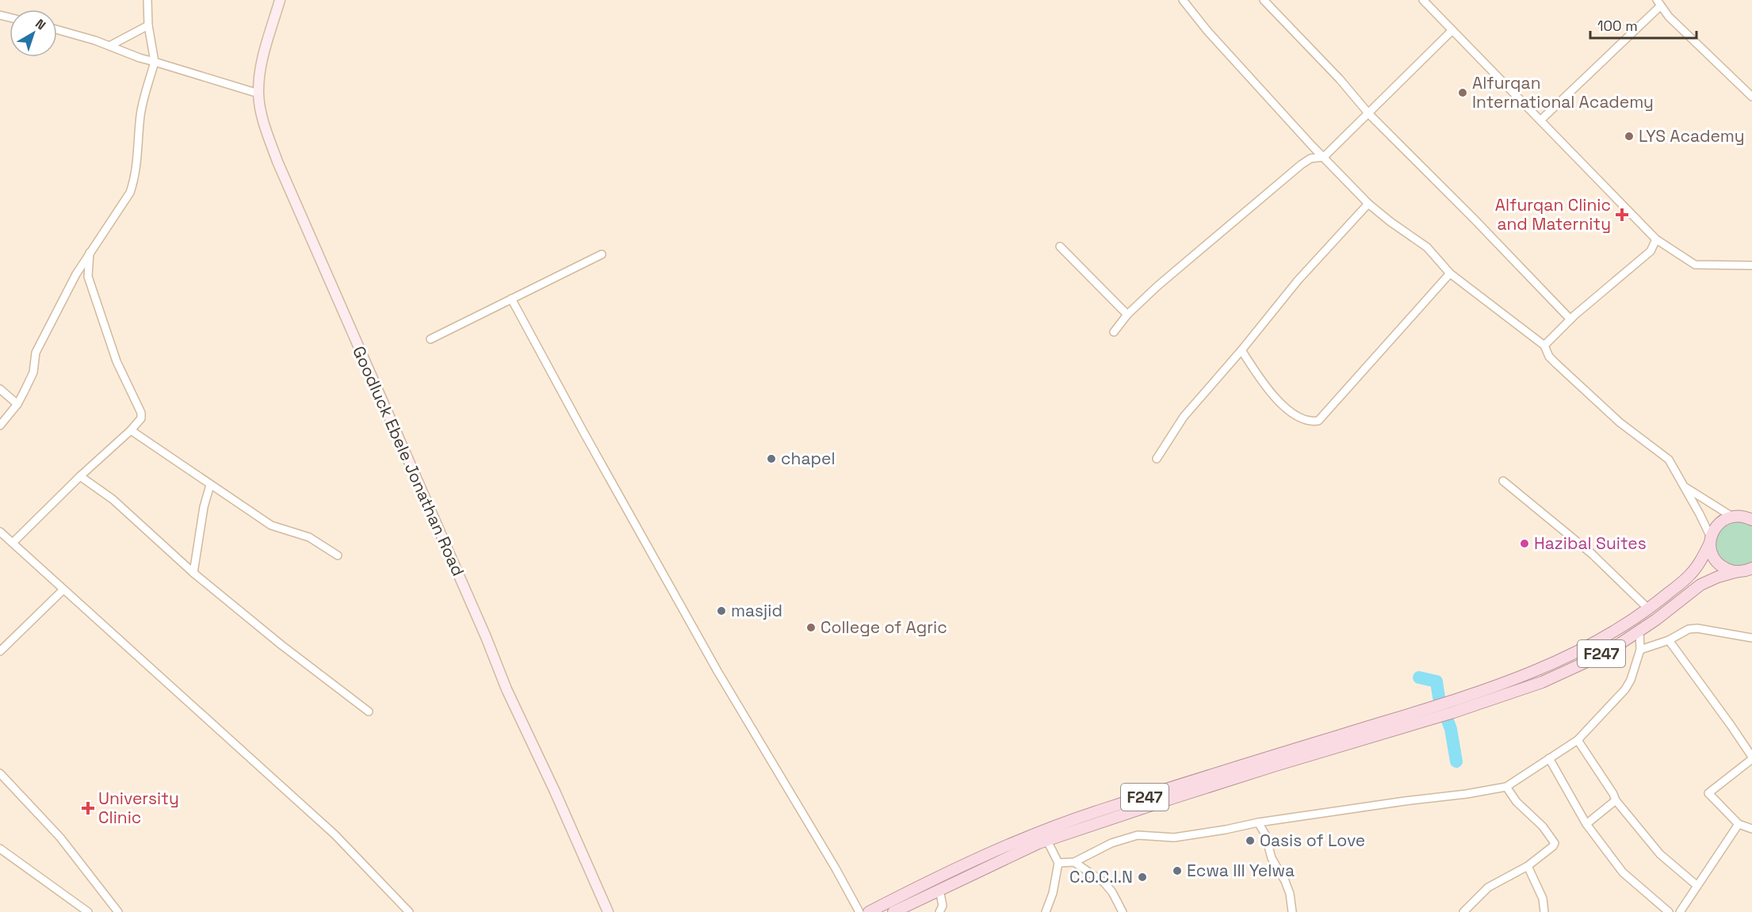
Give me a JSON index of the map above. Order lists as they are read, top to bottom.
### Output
{
  "streets": {
    "main road": ["Goodluck Ebele Jonathan Road", "F247"]
  },
  "places": {
    "other": [
      "Alfurqan International Academy",
      "LYS Academy",
      "chapel",
      "Hazibal Suites",
      "masjid",
      "College of Agric",
      "Oasis of Love",
      "Ecwa III Yelwa",
      "C.O.C.I.N"
    ],
    "health": ["Alfurqan Clinic and Maternity", "University Clinic"]
  },
  "scale_bar": "100 m",
  "north": "top right"
}
